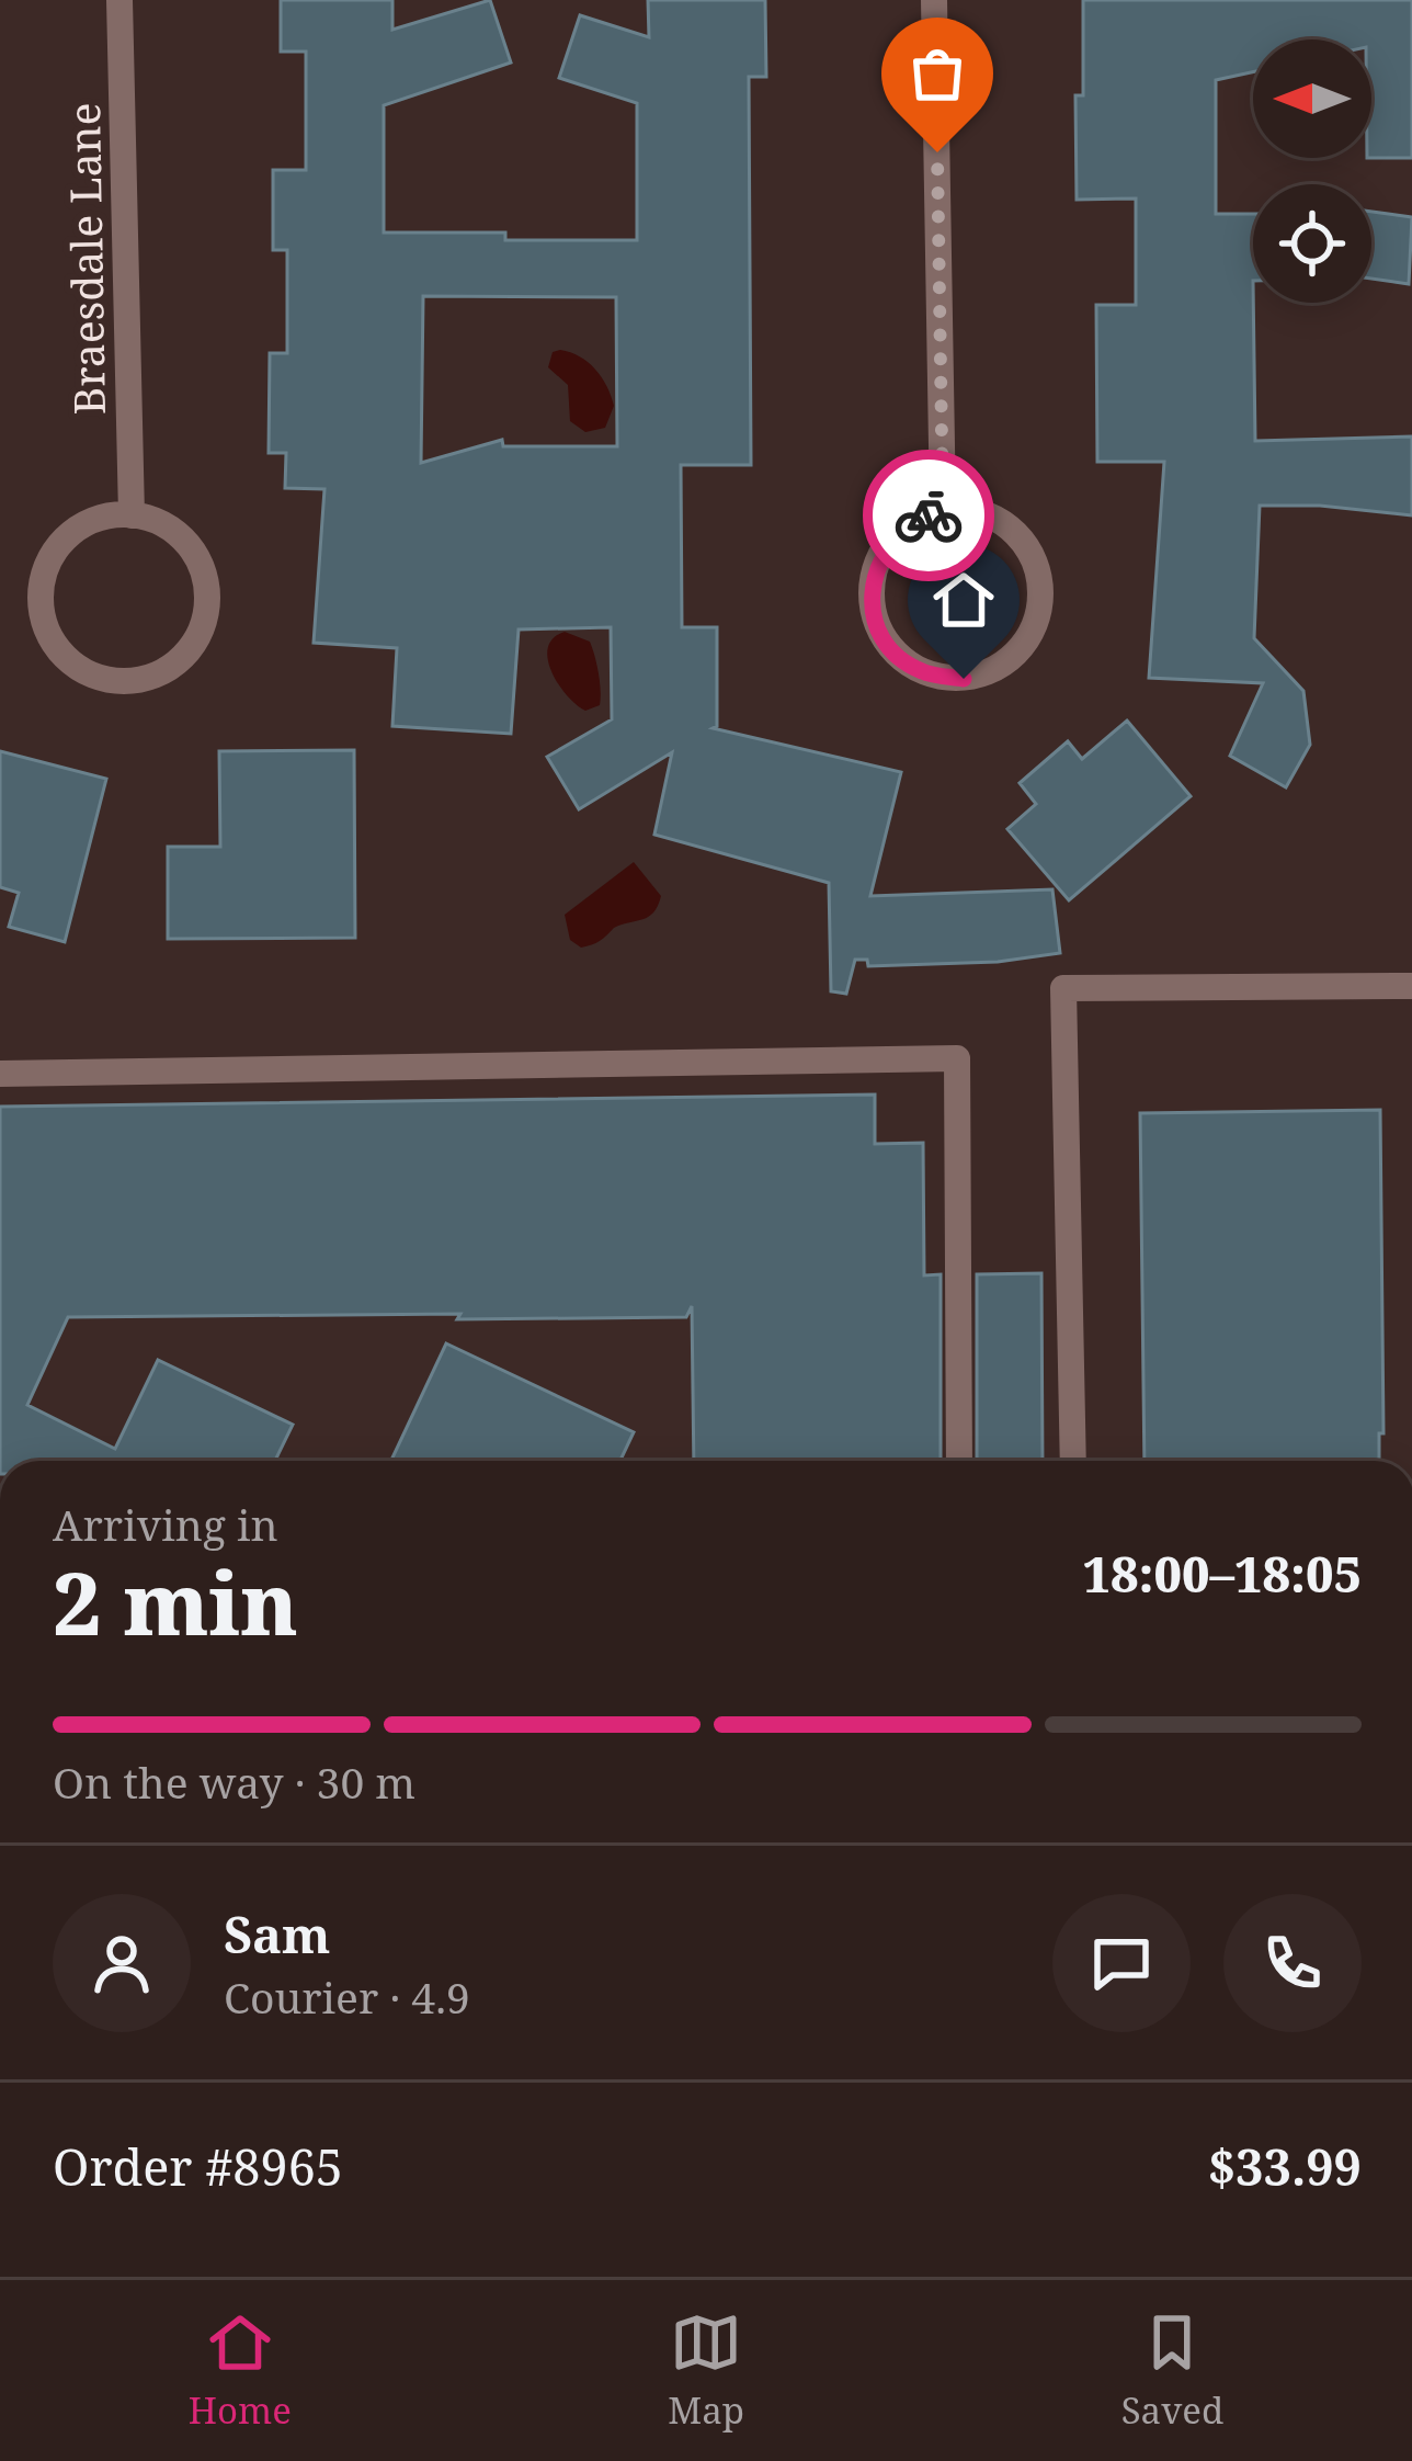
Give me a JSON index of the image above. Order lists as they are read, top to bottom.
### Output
{
  "streets": {
    "street": ["Braesdale Lane"]
  },
  "north": "left",
  "page": {
    "heading": ["2 min", "Arriving in", "18:00–18:05"],
    "panel": [
      "Sam",
      "Courier · 4.9",
      "Order #8965",
      "$33.99"
    ],
    "bar": "On the way · 30 m",
    "tabs": ["Home", "Map", "Saved"]
  }
}
